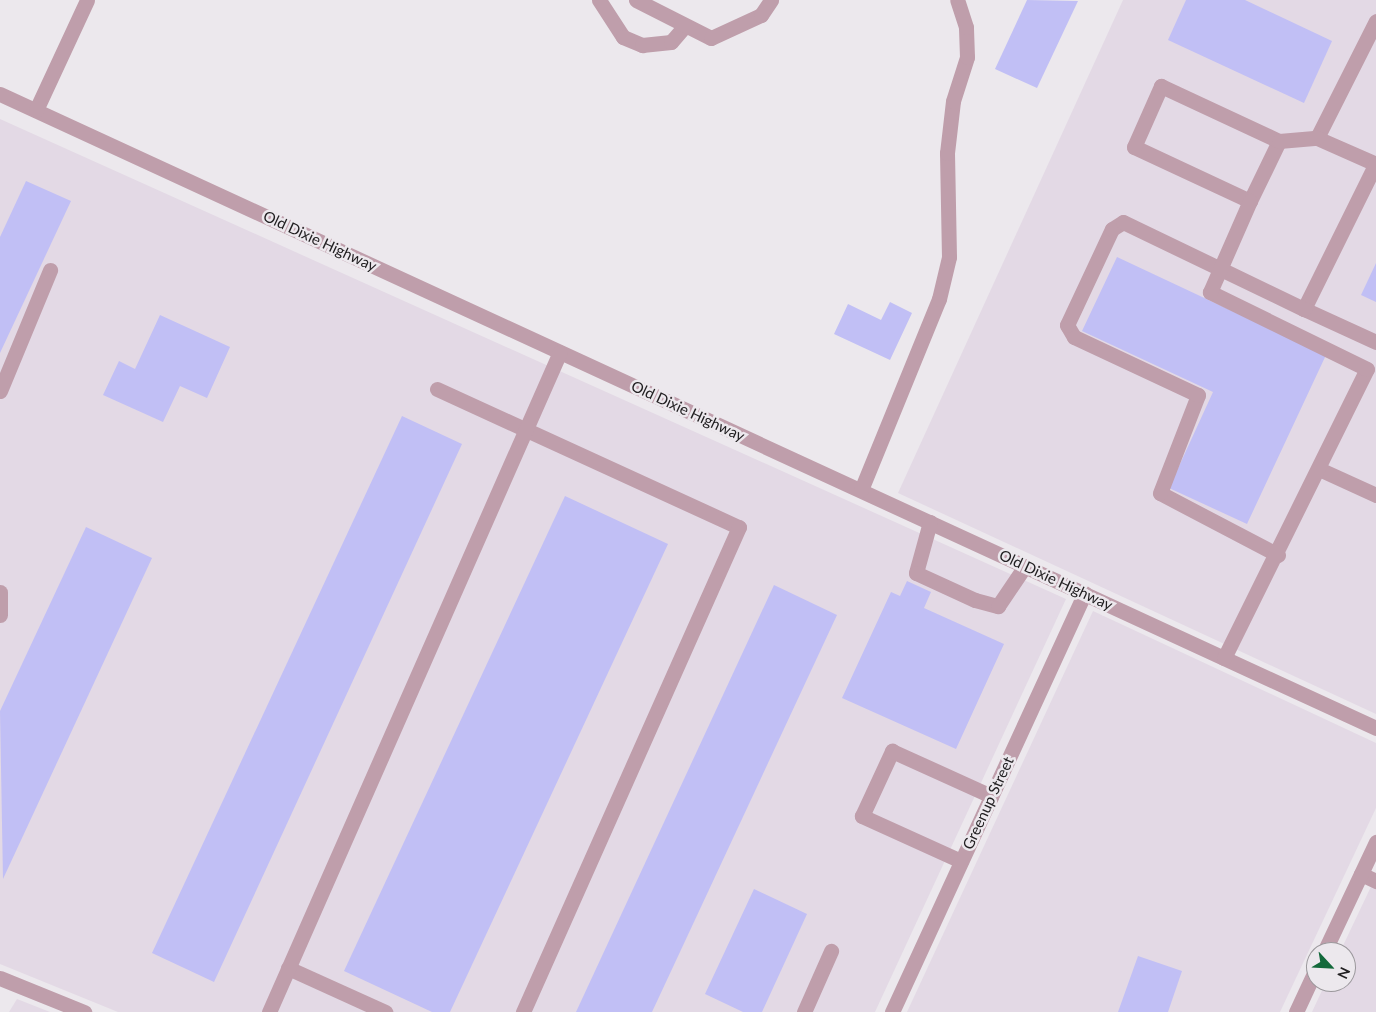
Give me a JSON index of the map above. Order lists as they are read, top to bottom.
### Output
{
  "streets": {
    "street": ["Old Dixie Highway", "Greenup Street"]
  },
  "crossings": [
    ["Old Dixie Highway", "Greenup Street"]
  ],
  "north": "bottom right"
}
